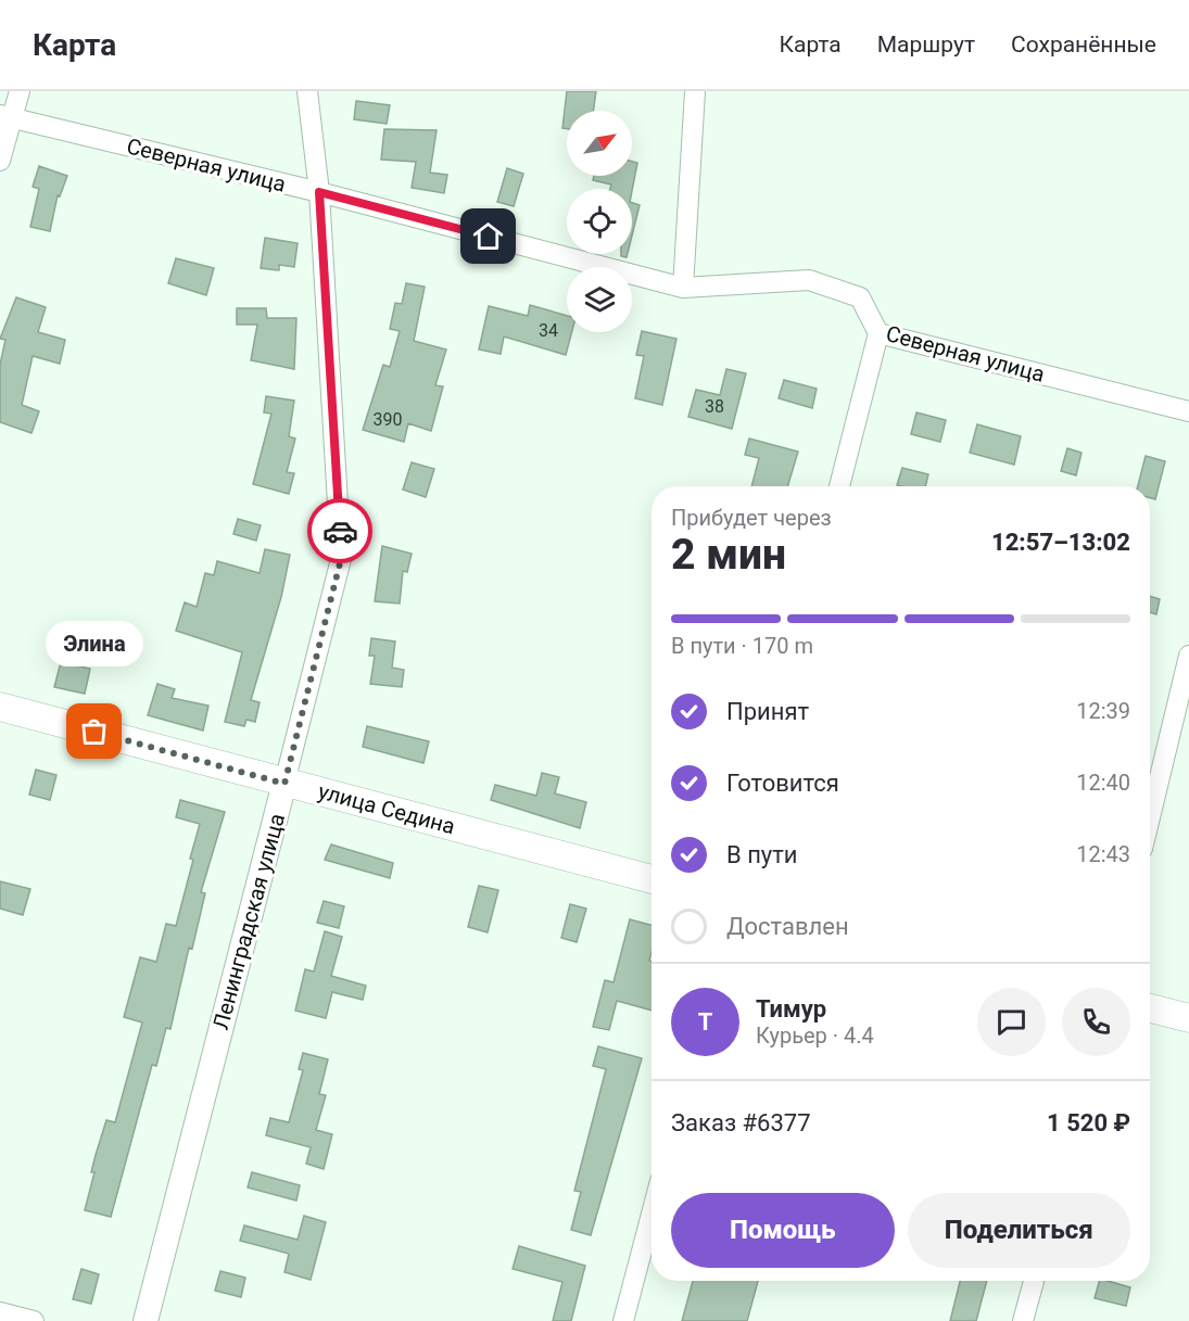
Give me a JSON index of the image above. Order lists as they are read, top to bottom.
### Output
{
  "streets": {
    "main road": ["улица Седина"],
    "street": ["Северная улица", "Ленинградская улица"]
  },
  "crossings": [
    ["Северная улица", "Ленинградская улица"],
    ["улица Седина", "Ленинградская улица"]
  ],
  "places": ["Элина"],
  "house_numbers": ["34", "38", "390"],
  "north": "top right",
  "page": {
    "header": "Карта",
    "nav": ["Карта", "Маршрут", "Сохранённые"],
    "heading": ["2 мин", "Прибудет через", "12:57–13:02"],
    "panel": [
      "Тимур",
      "Курьер · 4.4",
      "Заказ #6377",
      "1 520 ₽"
    ],
    "bar": "В пути · 170 m",
    "bubble": "Элина",
    "list": [
      ["Принят", "12:39"],
      ["Готовится", "12:40"],
      ["В пути", "12:43"],
      "Доставлен"
    ],
    "round": "Т",
    "buttons": ["Помощь", "Поделиться"]
  }
}
